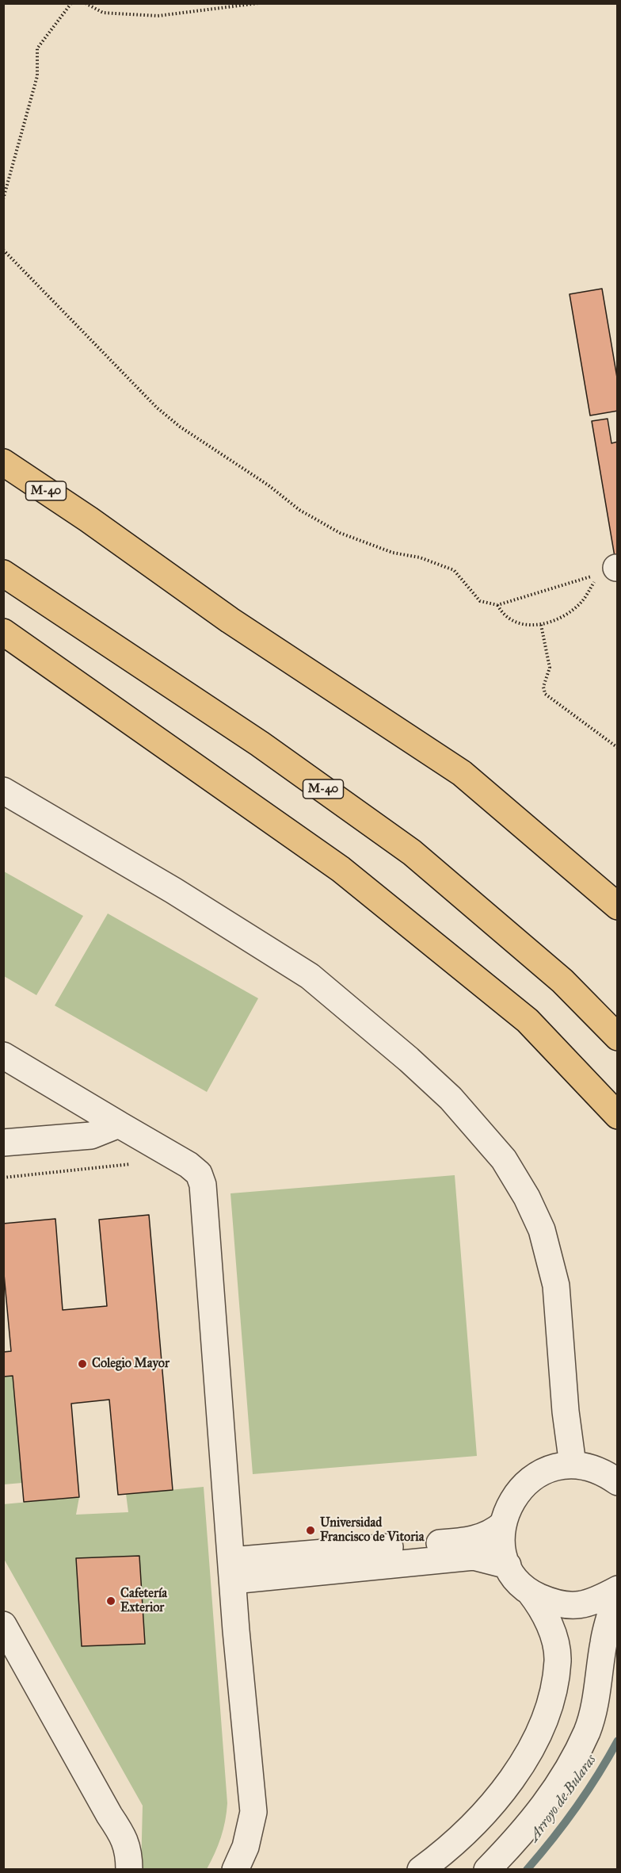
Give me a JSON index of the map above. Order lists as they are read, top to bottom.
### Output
{
  "streets": {
    "highway": ["M-40"]
  },
  "water": ["Arroyo de Bularas"],
  "places": ["Colegio Mayor", "Universidad Francisco de Vitoria", "Cafetería Exterior"]
}
